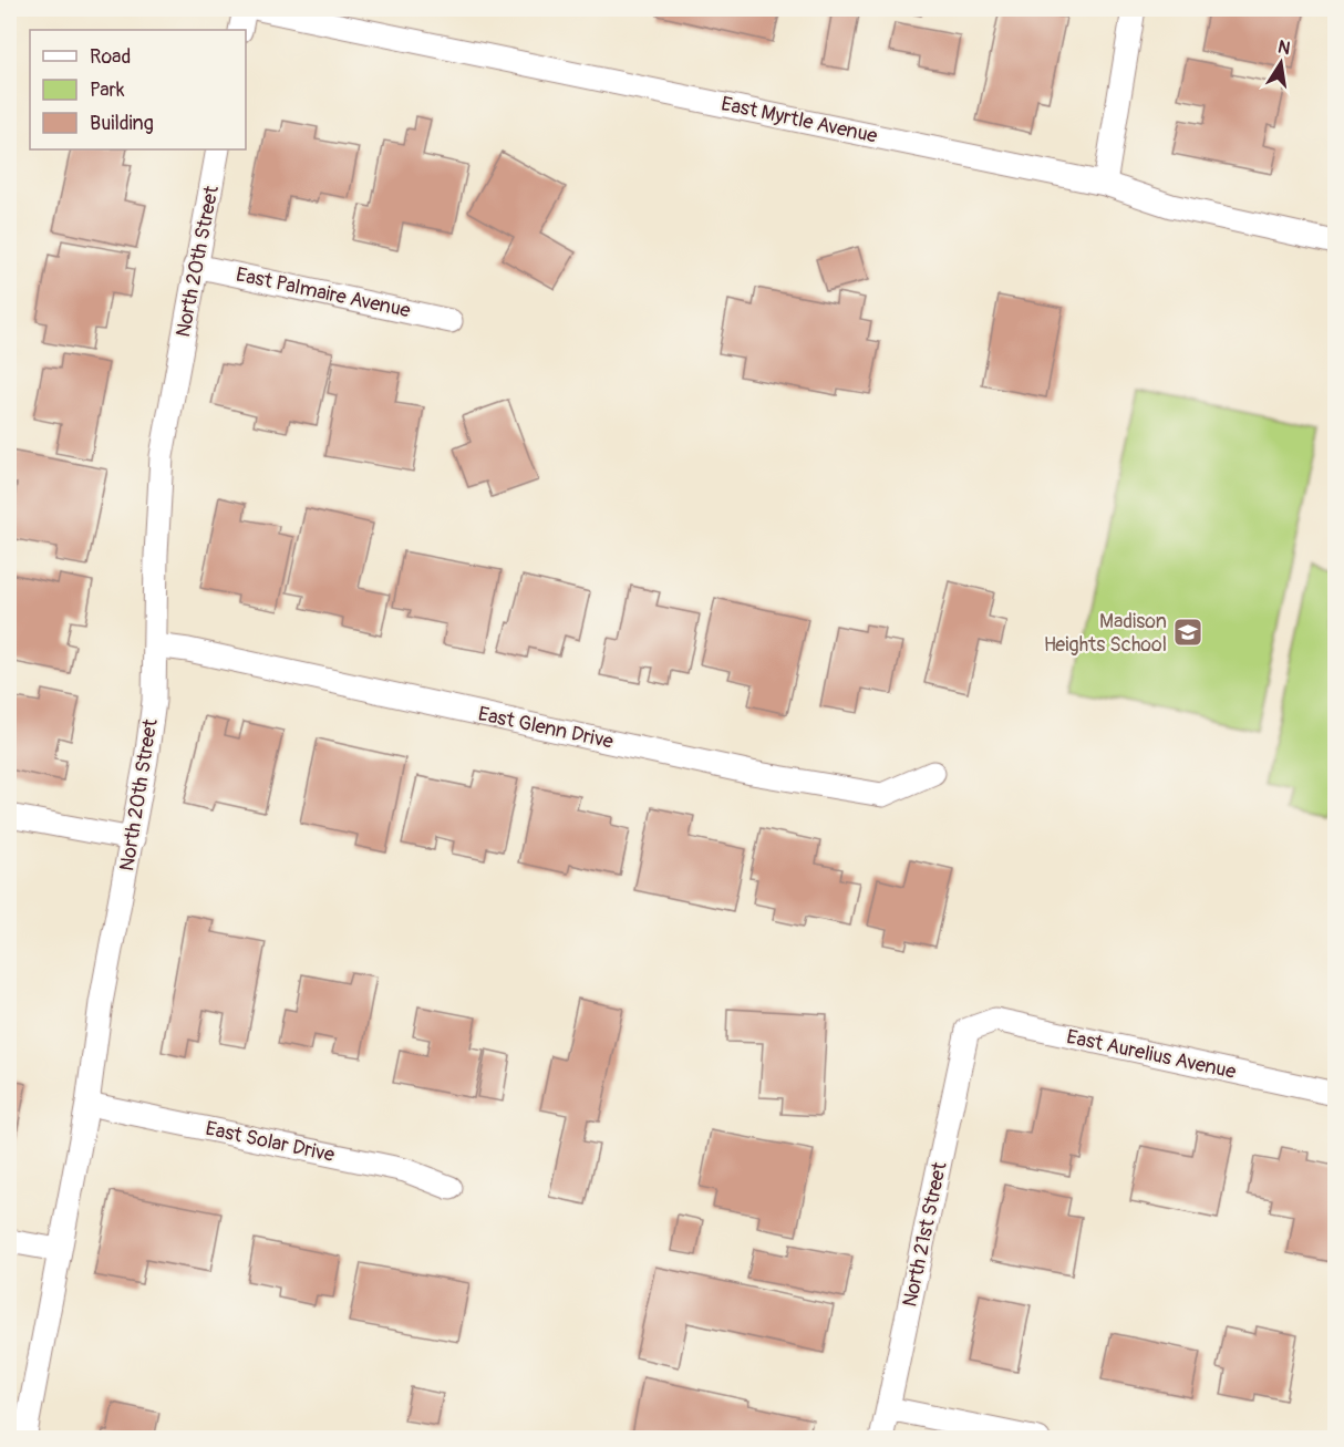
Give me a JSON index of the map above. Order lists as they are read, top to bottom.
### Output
{
  "streets": {
    "street": [
      "East Myrtle Avenue",
      "North 20th Street",
      "East Palmaire Avenue",
      "East Glenn Drive",
      "East Aurelius Avenue",
      "East Solar Drive",
      "North 21st Street"
    ]
  },
  "crossings": [
    ["North 20th Street", "East Palmaire Avenue"],
    ["North 20th Street", "East Glenn Drive"],
    ["North 20th Street", "East Solar Drive"],
    ["East Aurelius Avenue", "North 21st Street"]
  ],
  "places": {
    "school or university": ["Madison Heights School"]
  },
  "legend": ["Road", "Park", "Building"],
  "north": "top"
}
